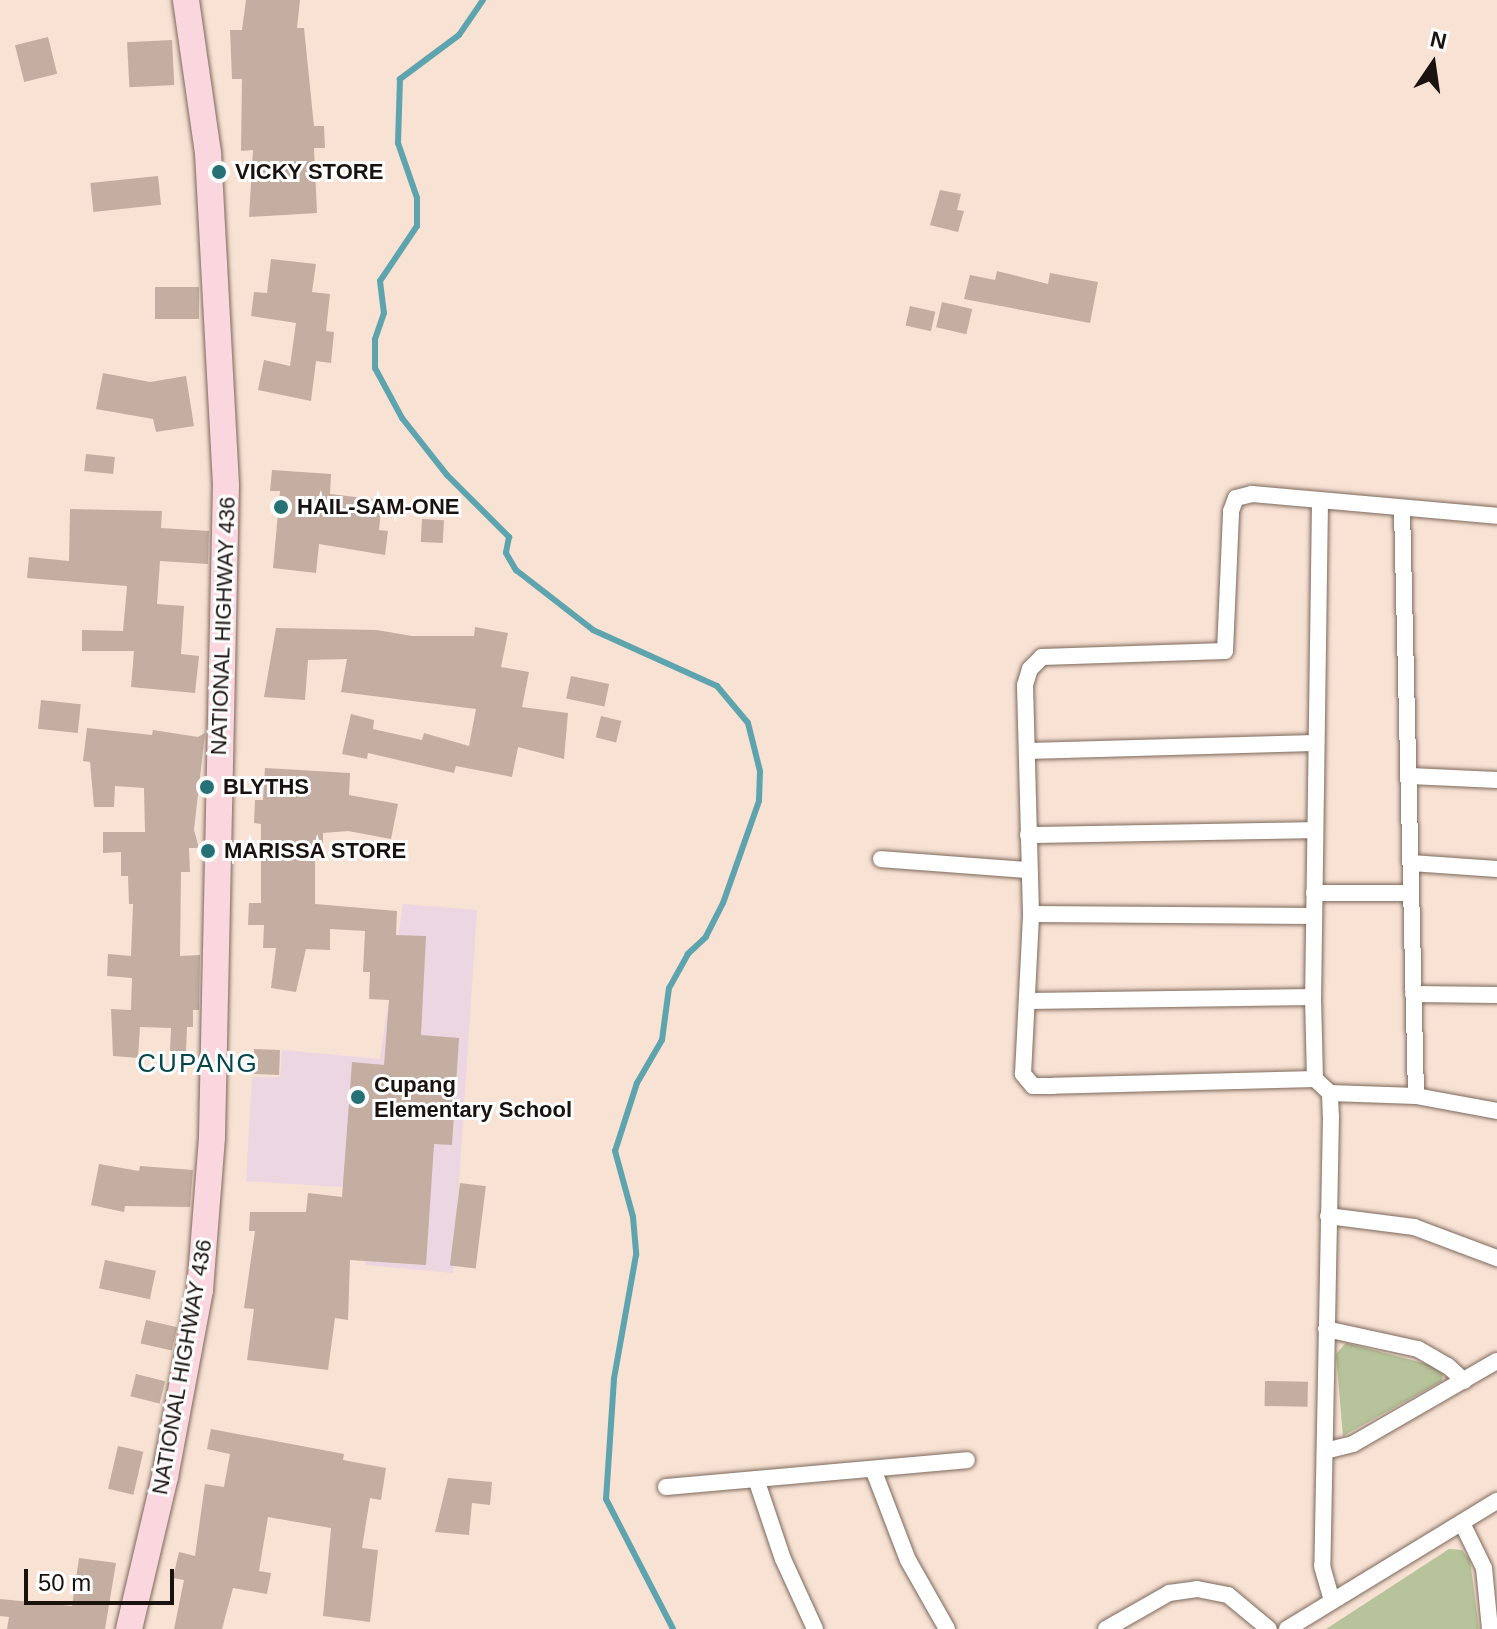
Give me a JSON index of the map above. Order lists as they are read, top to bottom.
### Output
{
  "streets": {
    "main road": ["NATIONAL HIGHWAY 436"]
  },
  "districts": ["CUPANG"],
  "places": [
    "VICKY STORE",
    "HAIL-SAM-ONE",
    "BLYTHS",
    "MARISSA STORE",
    "Cupang Elementary School"
  ],
  "scale_bar": "50 m",
  "north": "top"
}
